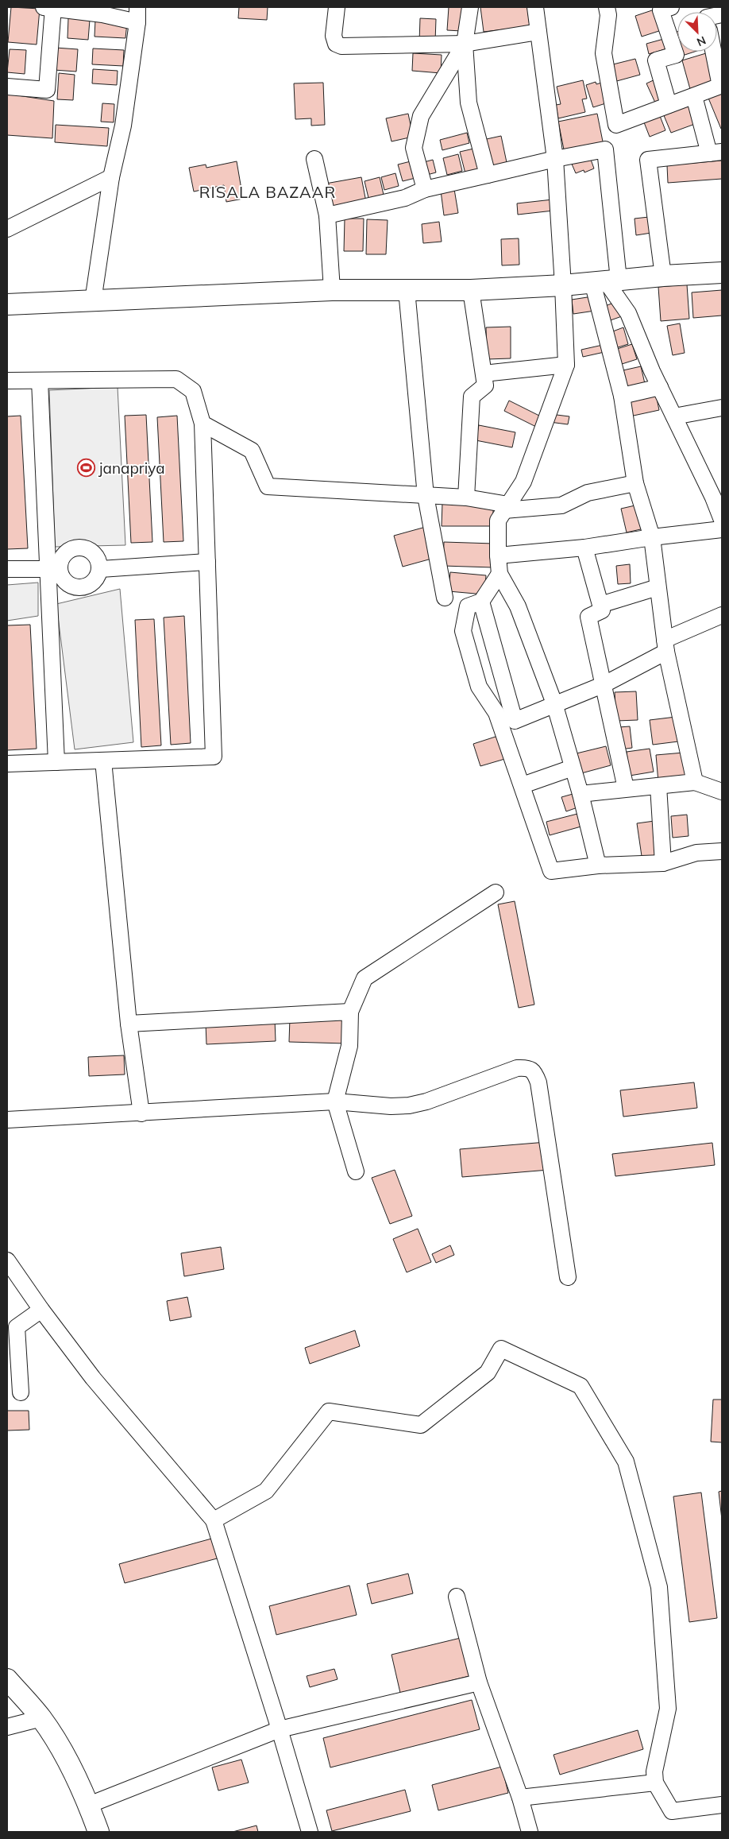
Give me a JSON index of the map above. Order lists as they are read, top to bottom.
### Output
{
  "districts": ["RISALA BAZAAR"],
  "places": {
    "sports": ["janapriya"]
  },
  "north": "bottom right"
}
